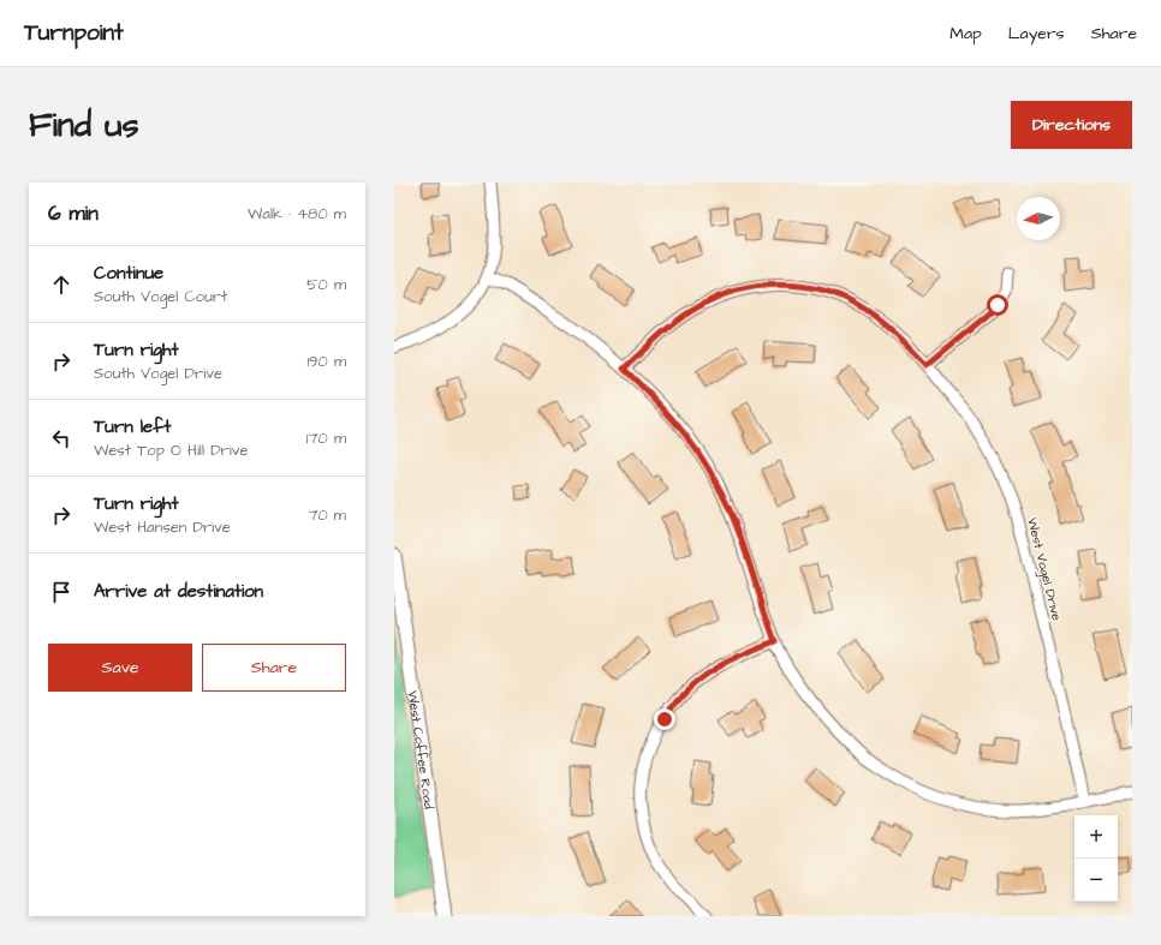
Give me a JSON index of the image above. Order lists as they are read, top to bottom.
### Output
{
  "streets": {
    "street": ["West Vogel Drive", "West Coffee Road"]
  },
  "north": "left",
  "page": {
    "header": "Turnpoint",
    "nav": ["Map", "Layers", "Share"],
    "buttons": [
      "Directions",
      ["Save", "Share"]
    ],
    "title": "Find us",
    "heading": ["6 min", "Walk · 480 m"],
    "list": [
      ["Continue", "South Vogel Court", "50 m"],
      ["Turn right", "South Vogel Drive", "190 m"],
      ["Turn left", "West Top O Hill Drive", "170 m"],
      ["Turn right", "West Hansen Drive", "70 m"],
      "Arrive at destination"
    ],
    "map_buttons": ["+", "−"]
  }
}
